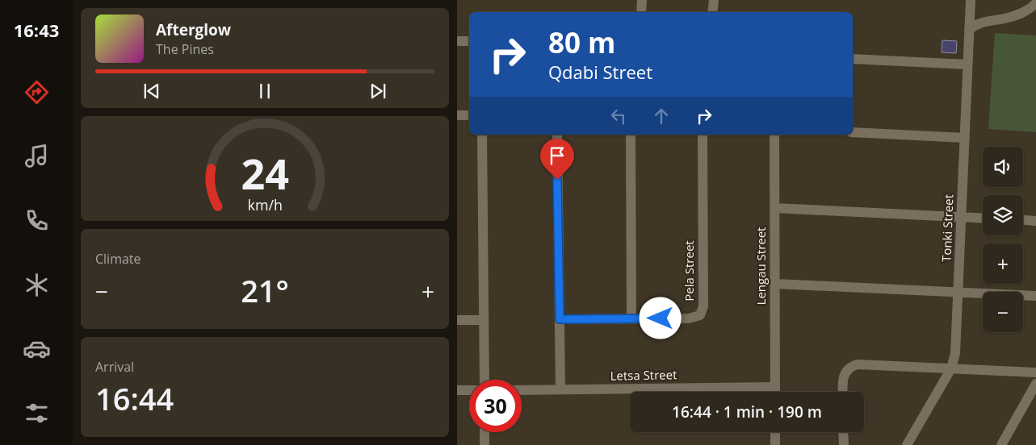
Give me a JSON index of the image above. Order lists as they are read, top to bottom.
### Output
{
  "streets": {
    "street": [
      "Tonki Street",
      "Lengau Street",
      "Pela Street",
      "Letsa Street"
    ]
  },
  "crossings": [
    ["Lengau Street", "Letsa Street"]
  ],
  "page": {
    "tabs": "16:43",
    "turn": ["80 m", "Qdabi Street"],
    "song": ["Afterglow", "The Pines"],
    "map_buttons": ["+", "−"],
    "tile": [
      "Climate",
      ["Arrival", "16:44"]
    ],
    "heat": ["−", "21°", "+"],
    "limit": "30",
    "trip": "16:44 · 1 min · 190 m",
    "gauge": ["24", "km/h"]
  }
}
